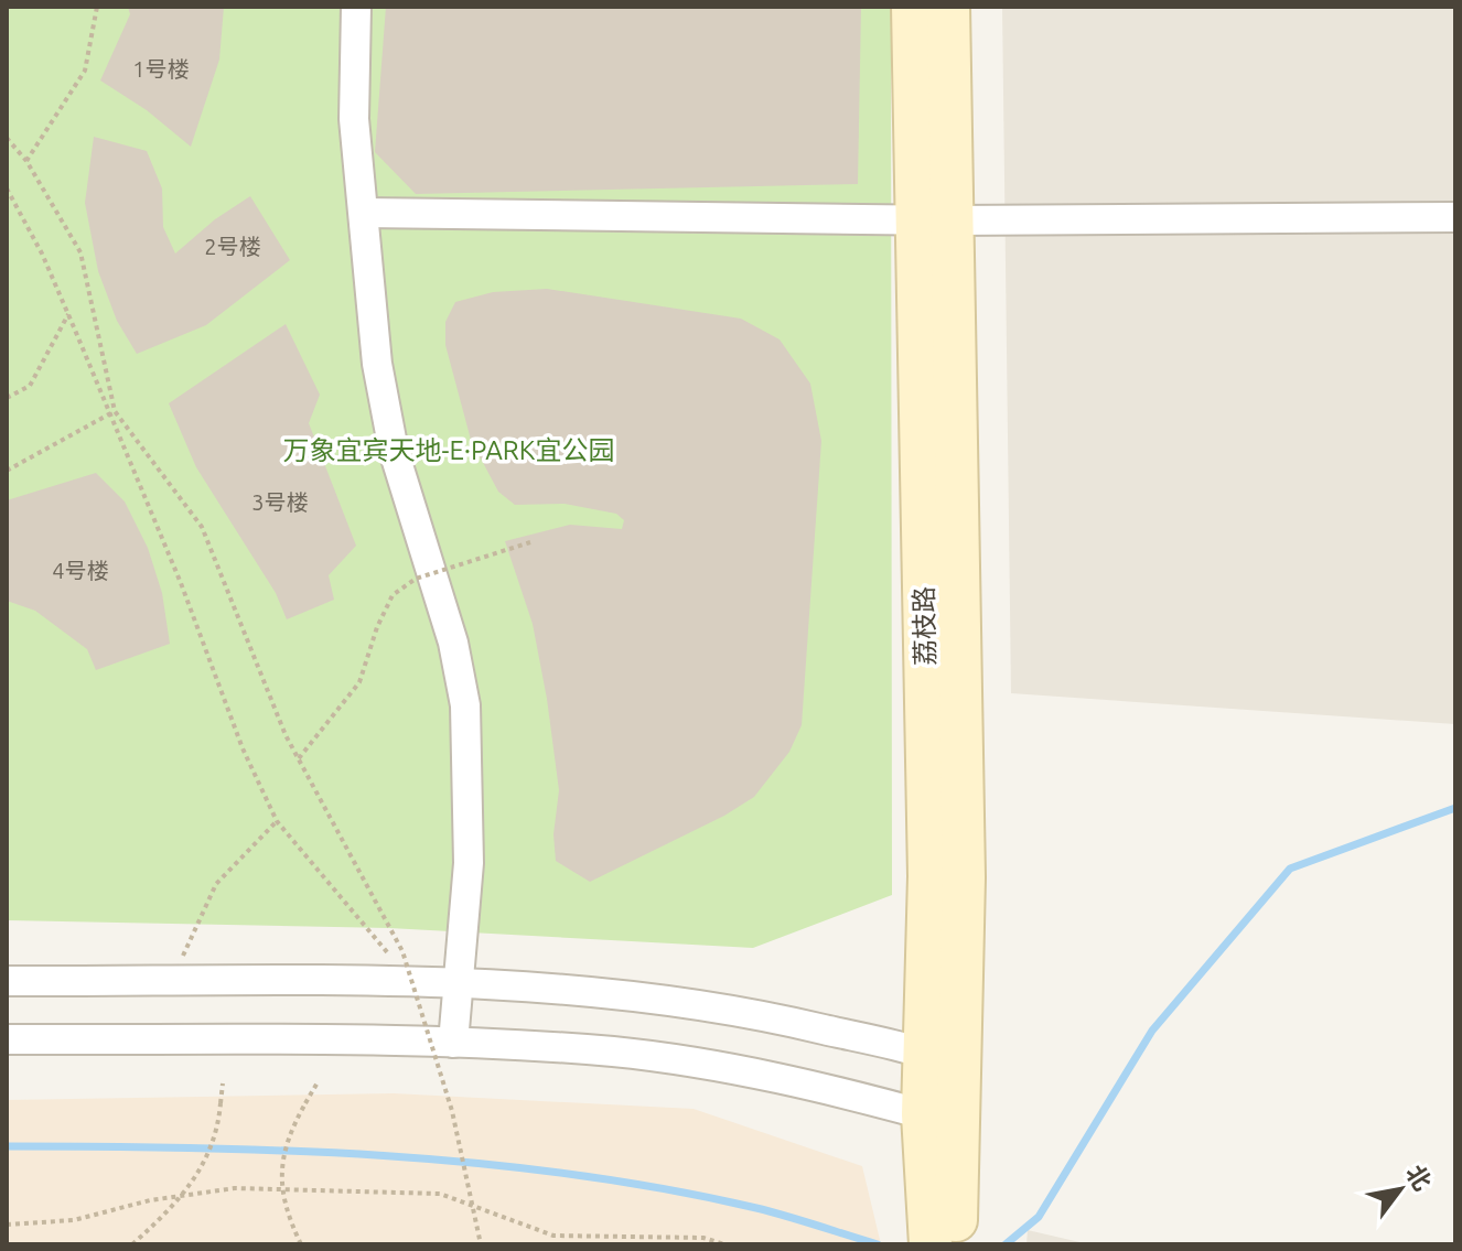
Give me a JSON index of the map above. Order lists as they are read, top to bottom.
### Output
{
  "streets": {
    "street": ["荔枝路"]
  },
  "parks": ["万象宜宾天地-E·PARK宜公园"],
  "house_numbers": [
    "1号楼",
    "2号楼",
    "3号楼",
    "4号楼"
  ],
  "north": "top right"
}
